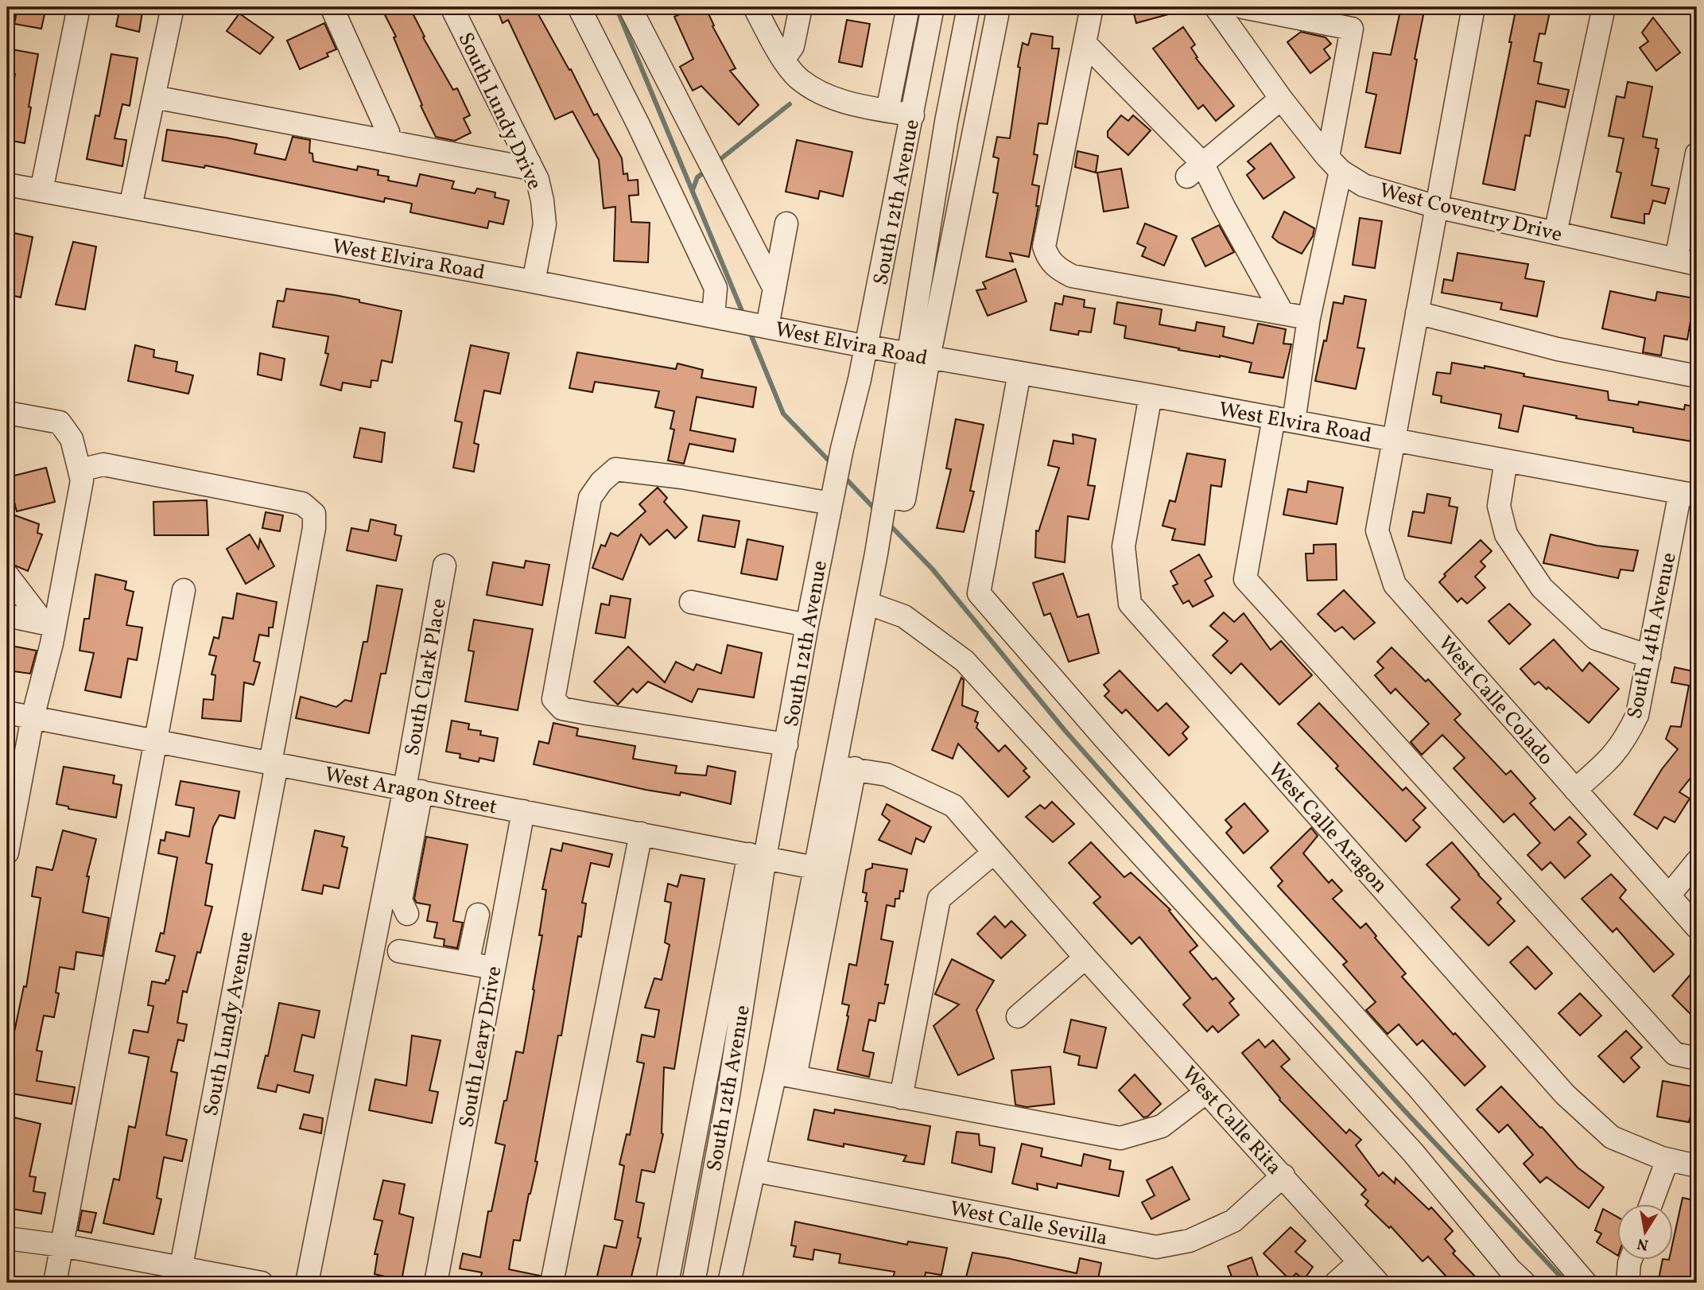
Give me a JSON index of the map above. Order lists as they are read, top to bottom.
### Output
{
  "streets": {
    "street": [
      "South Lundy Drive",
      "South 12th Avenue",
      "West Coventry Drive",
      "West Elvira Road",
      "South 14th Avenue",
      "South Clark Place",
      "West Calle Colado",
      "West Aragon Street",
      "West Calle Aragon",
      "South Lundy Avenue",
      "South Leary Drive",
      "West Calle Rita",
      "West Calle Sevilla"
    ]
  },
  "crossings": [
    ["South Lundy Drive", "West Elvira Road"],
    ["South 12th Avenue", "West Elvira Road"],
    ["South 12th Avenue", "West Aragon Street"],
    ["South 12th Avenue", "West Calle Rita"],
    ["South 12th Avenue", "West Calle Sevilla"],
    ["West Coventry Drive", "West Calle Colado"],
    ["West Elvira Road", "South 14th Avenue"],
    ["West Elvira Road", "West Calle Colado"],
    ["West Elvira Road", "West Calle Aragon"],
    ["South 14th Avenue", "West Calle Colado"],
    ["South Clark Place", "West Aragon Street"],
    ["West Aragon Street", "South Lundy Avenue"],
    ["West Aragon Street", "South Leary Drive"],
    ["West Calle Rita", "West Calle Sevilla"]
  ],
  "north": "bottom"
}
